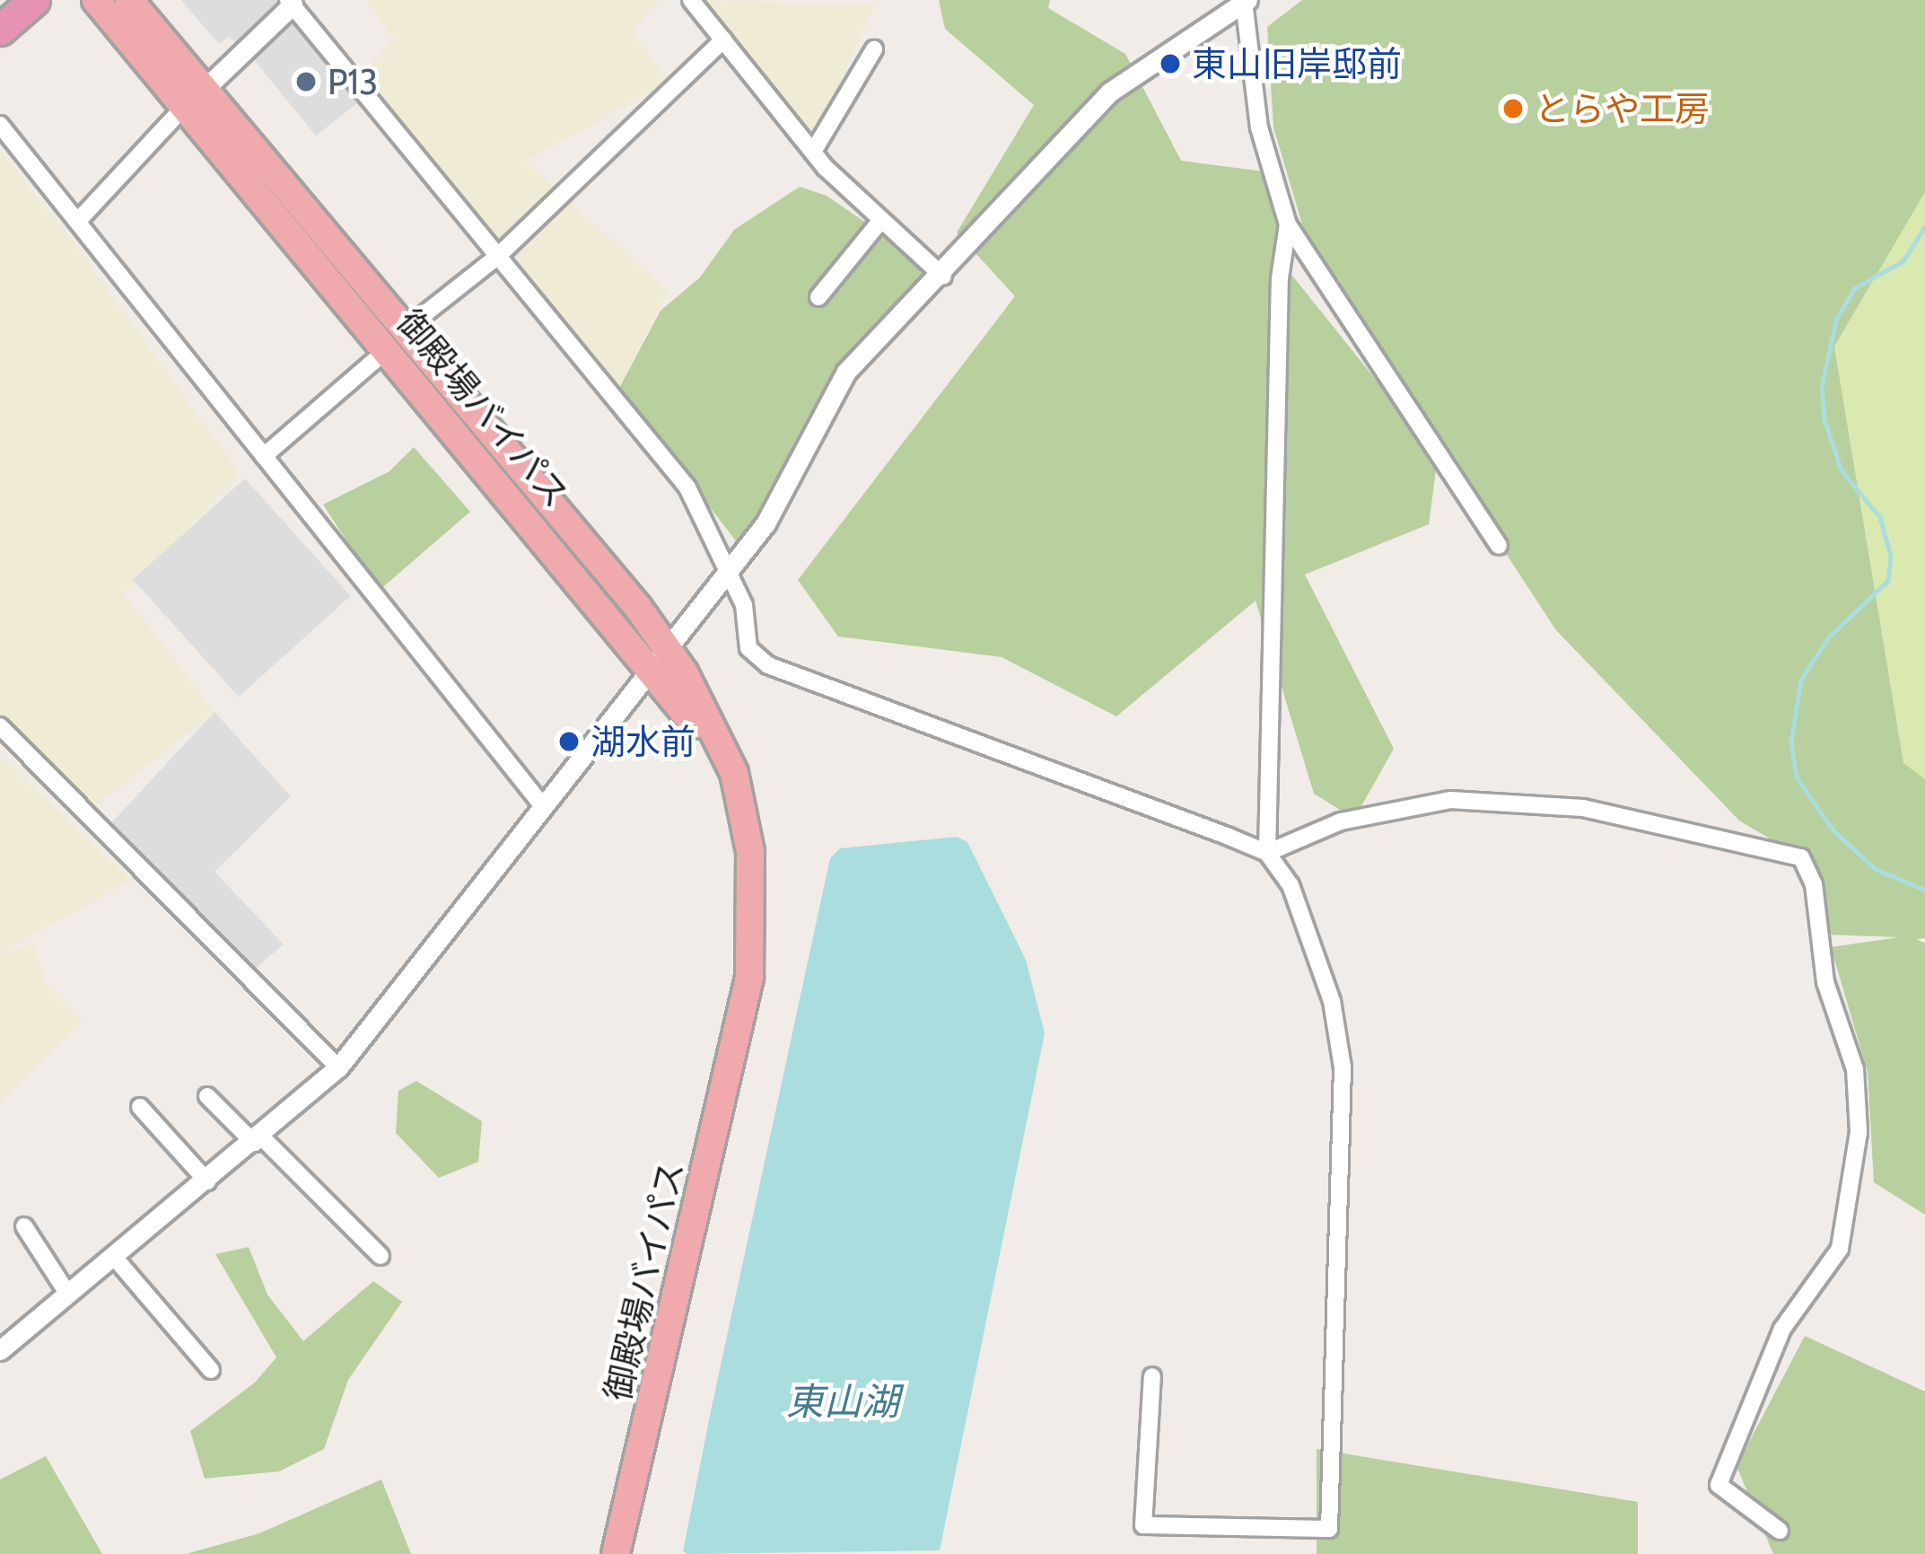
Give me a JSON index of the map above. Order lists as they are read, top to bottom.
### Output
{
  "streets": {
    "highway": ["御殿場バイパス"]
  },
  "water": ["東山湖"],
  "places": [
    "東山旧岸邸前",
    "P13",
    "とらや工房",
    "湖水前"
  ]
}
